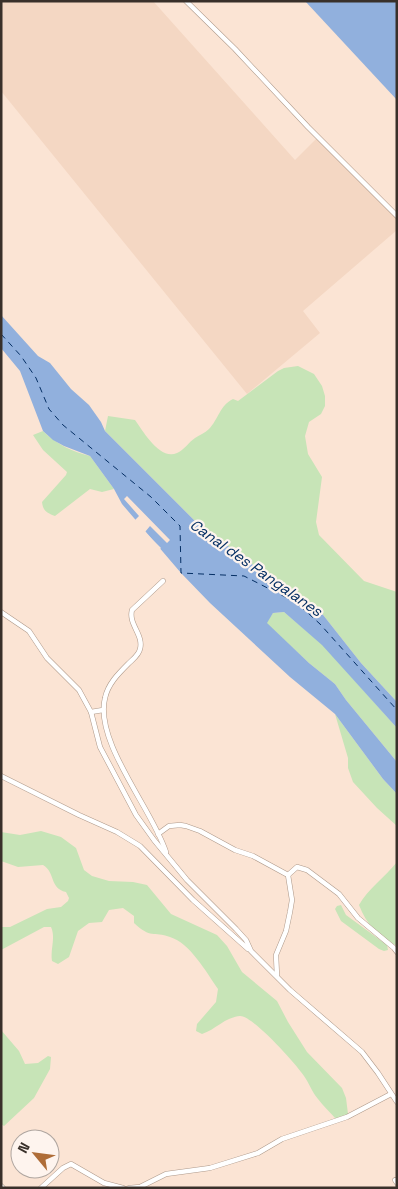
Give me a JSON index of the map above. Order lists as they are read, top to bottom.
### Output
{
  "water": ["Canal des Pangalanes"],
  "north": "top left"
}
